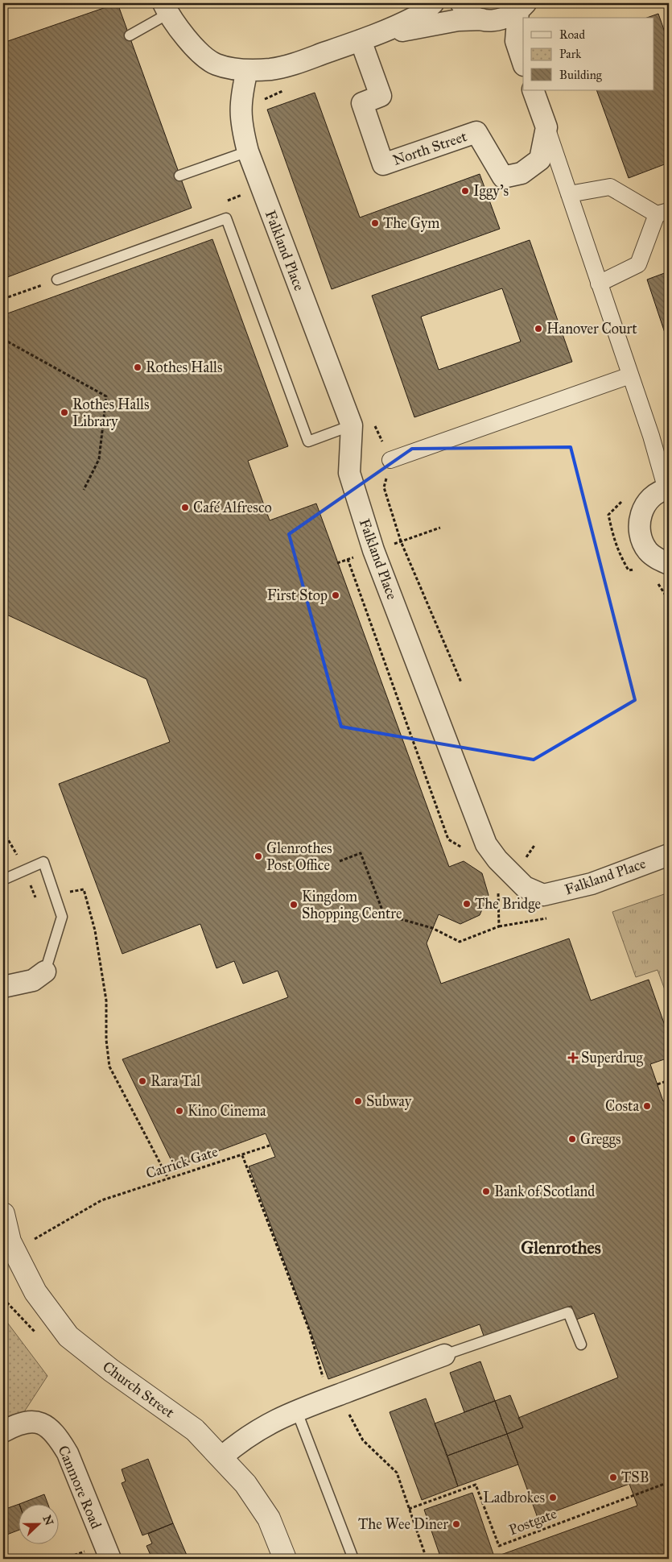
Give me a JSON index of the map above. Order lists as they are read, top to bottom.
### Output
{
  "streets": {
    "street": [
      "North Street",
      "Falkland Place",
      "Church Street",
      "Canmore Road"
    ],
    "path": ["Carrick Gate", "Postgate"]
  },
  "crossings": [
    ["Carrick Gate", "Church Street"]
  ],
  "districts": ["Glenrothes"],
  "places": {
    "other": [
      "Iggy's",
      "The Gym",
      "Hanover Court",
      "Rothes Halls",
      "Rothes Halls Library",
      "Café Alfresco",
      "First Stop",
      "Glenrothes Post Office",
      "The Bridge",
      "Kingdom Shopping Centre",
      "Rara Tal",
      "Subway",
      "Costa",
      "Kino Cinema",
      "Greggs",
      "Bank of Scotland",
      "TSB",
      "Ladbrokes",
      "The Wee Diner"
    ],
    "health": ["Superdrug"]
  },
  "legend": ["Road", "Park", "Building"],
  "north": "right"
}
